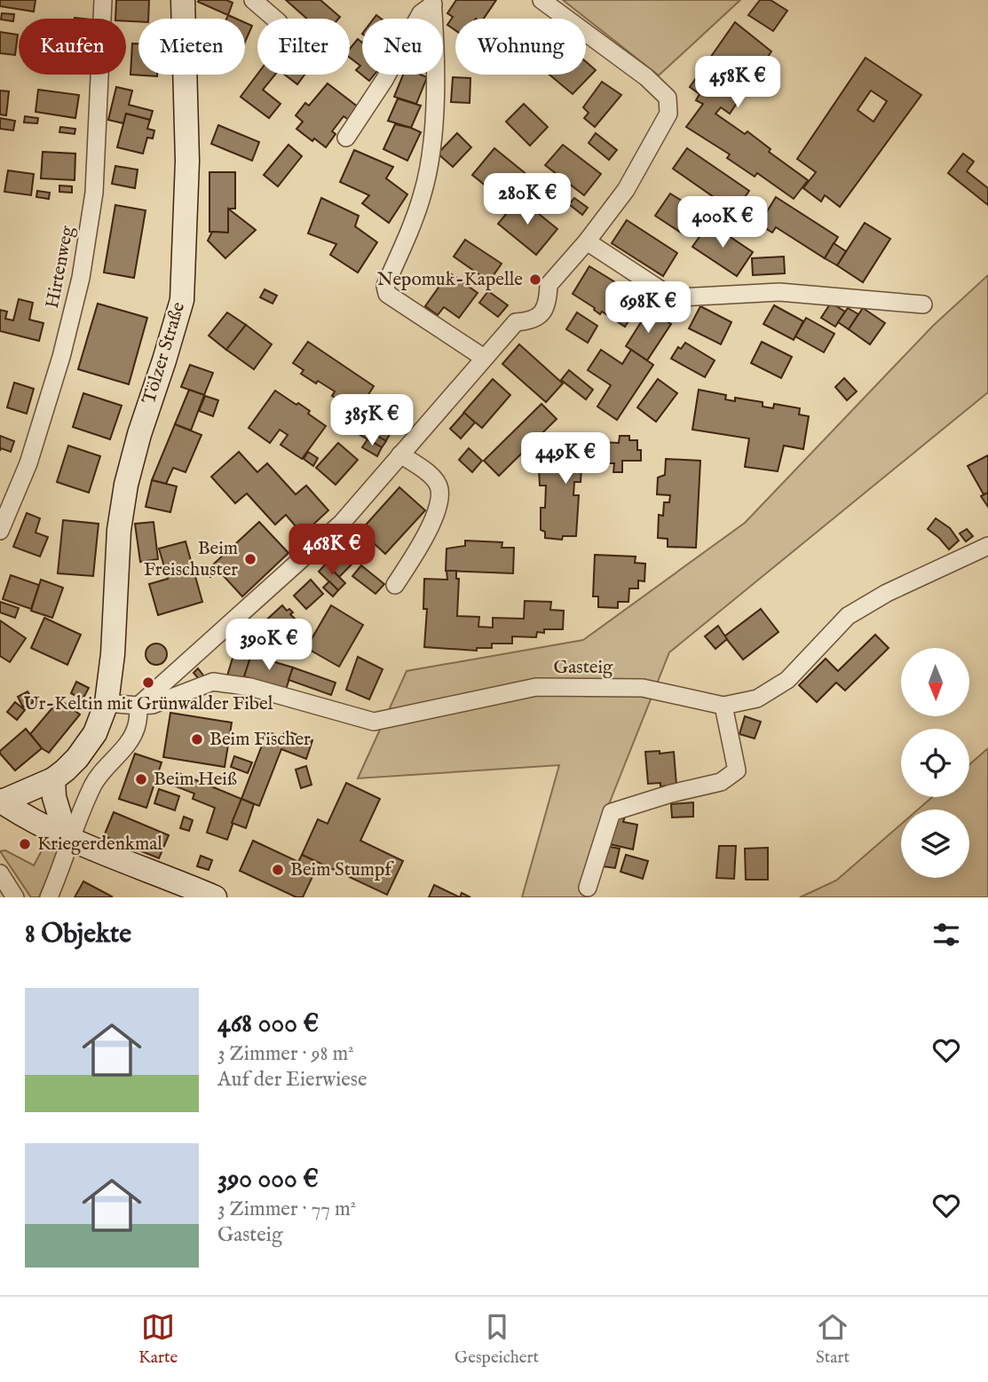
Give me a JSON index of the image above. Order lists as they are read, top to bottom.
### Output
{
  "streets": {
    "main road": ["Tölzer Straße"],
    "street": ["Hirtenweg", "Gasteig"]
  },
  "places": [
    "Nepomuk-Kapelle",
    "Beim Freischuster",
    "Ur-Keltin mit Grünwalder Fibel",
    "Beim Fischer",
    "Beim Heiß",
    "Kriegerdenkmal",
    "Beim Stumpf"
  ],
  "north": "bottom",
  "page": {
    "chip": [
      "Kaufen",
      "Mieten",
      "Filter",
      "Neu",
      "Wohnung"
    ],
    "price": [
      "458K €",
      "280K €",
      "400K €",
      "698K €",
      "385K €",
      "449K €",
      "468K €",
      "390K €"
    ],
    "heading": "8 Objekte",
    "list": [
      {
        "name": "468 000 €",
        "note": "3 Zimmer · 98 m² · Auf der Eierwiese"
      },
      {
        "name": "390 000 €",
        "note": "3 Zimmer · 77 m² · Gasteig"
      }
    ],
    "tabs": ["Karte", "Gespeichert", "Start"]
  }
}
